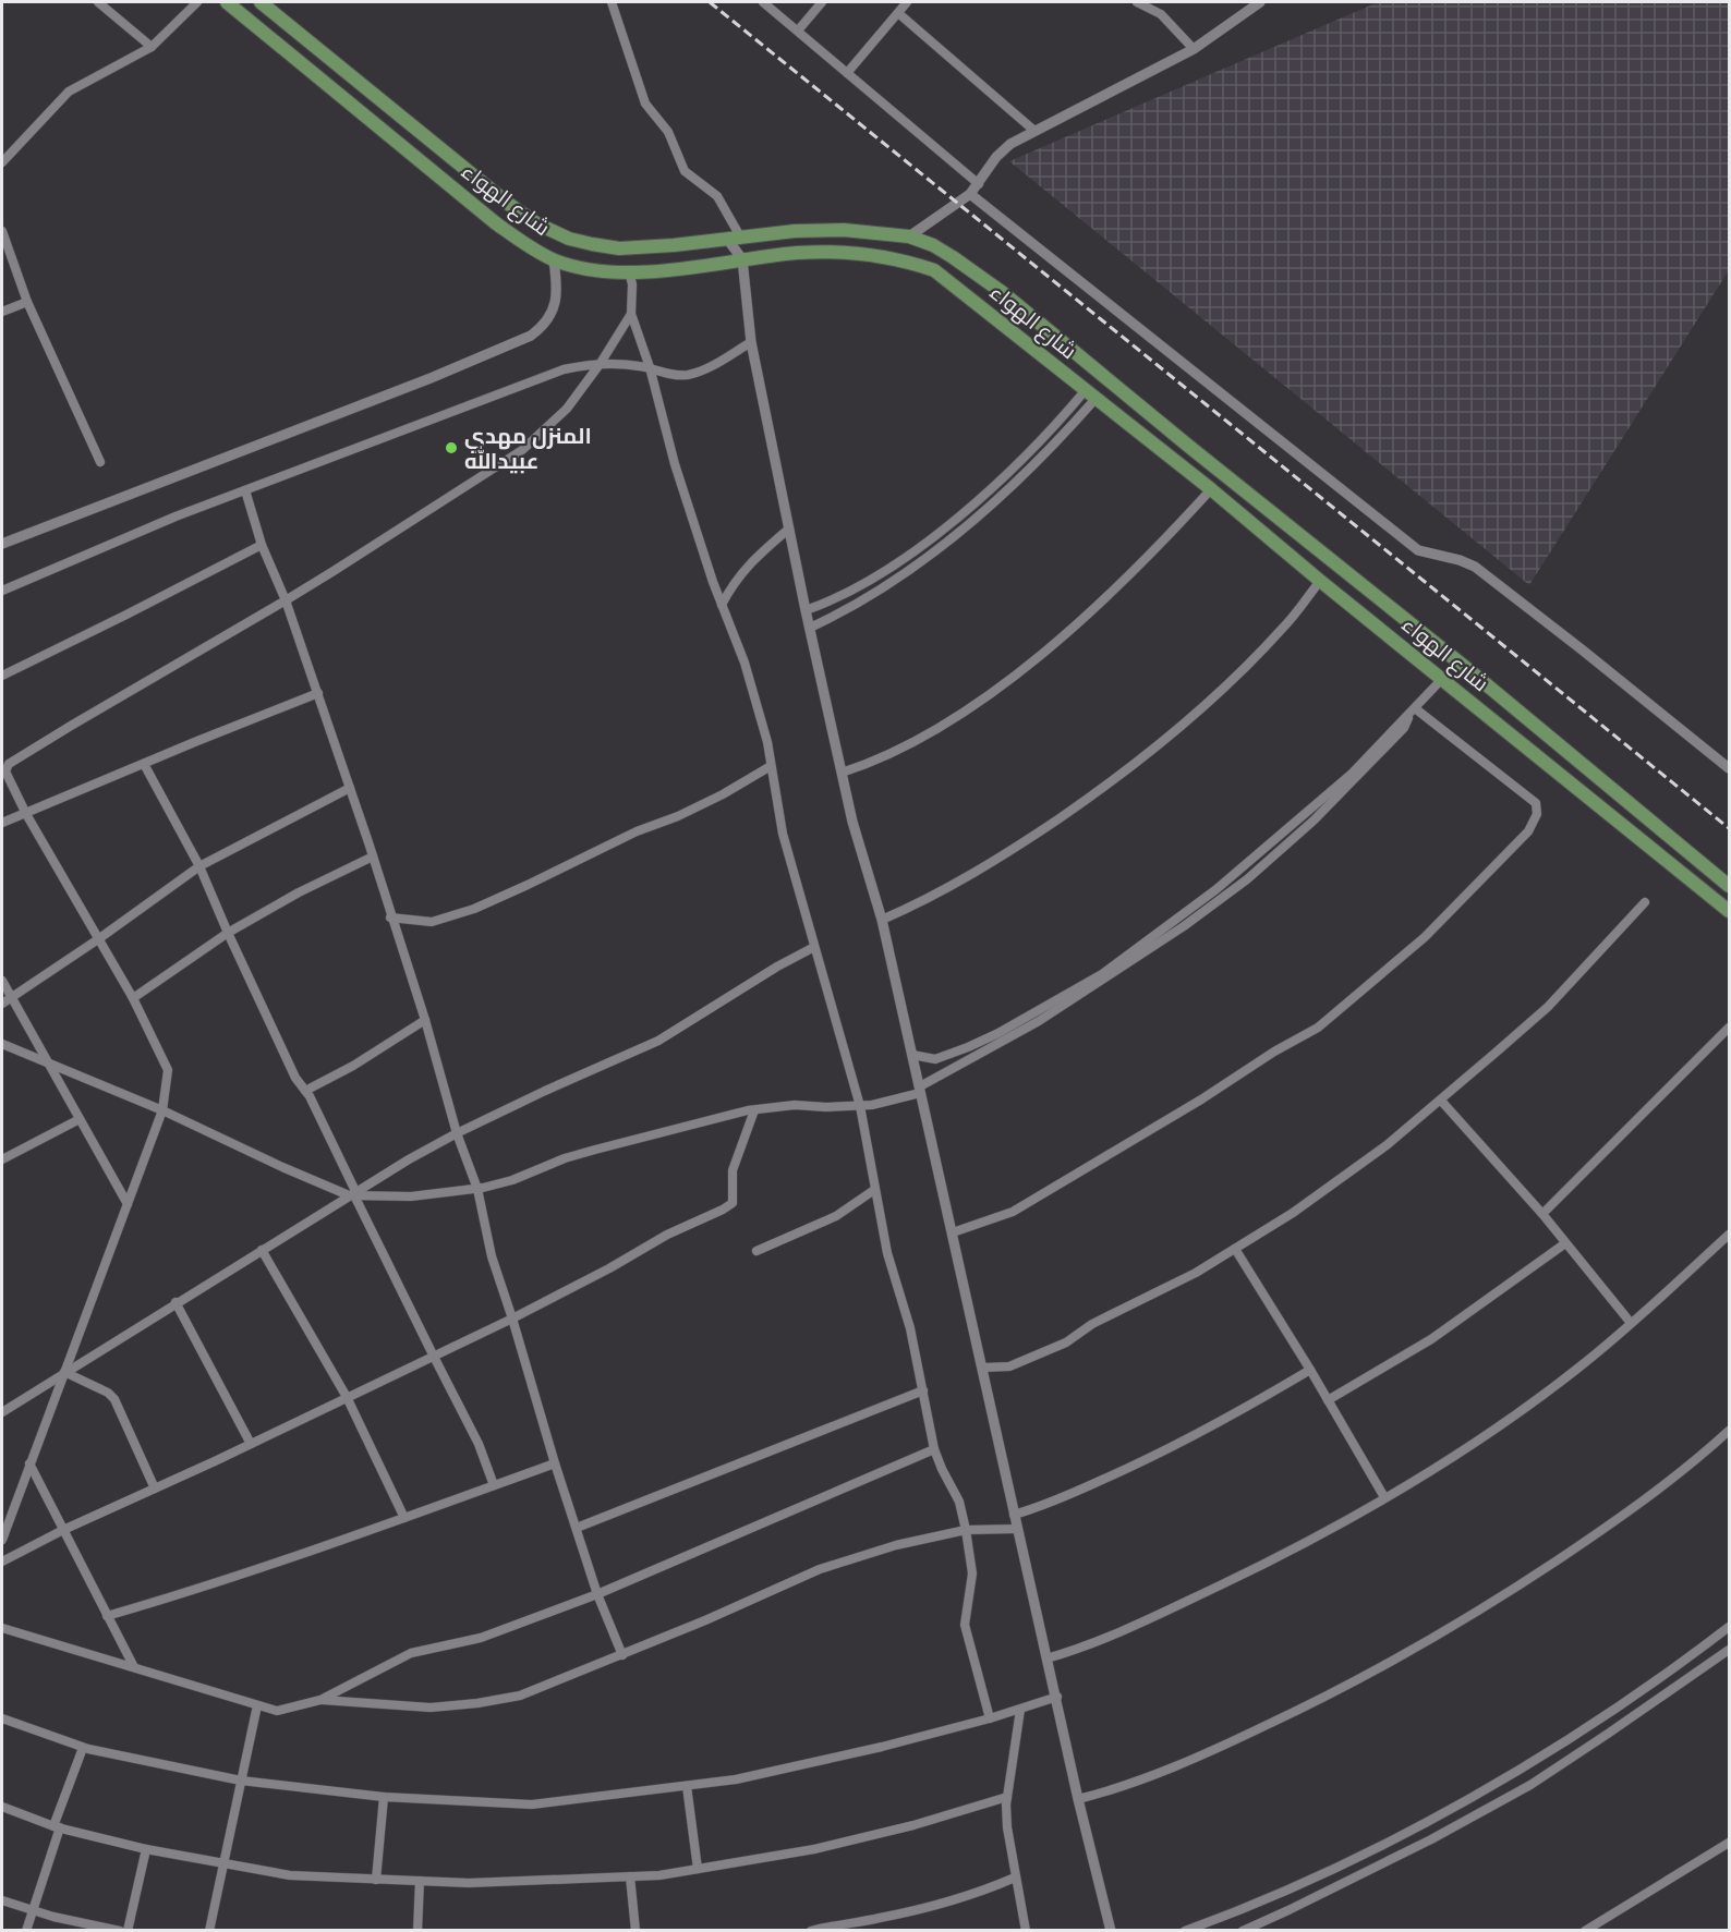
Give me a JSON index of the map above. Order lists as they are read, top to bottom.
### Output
{
  "streets": {
    "main road": ["شارع الهواء"]
  },
  "places": ["المنزل مهدي عبيدالله"]
}
